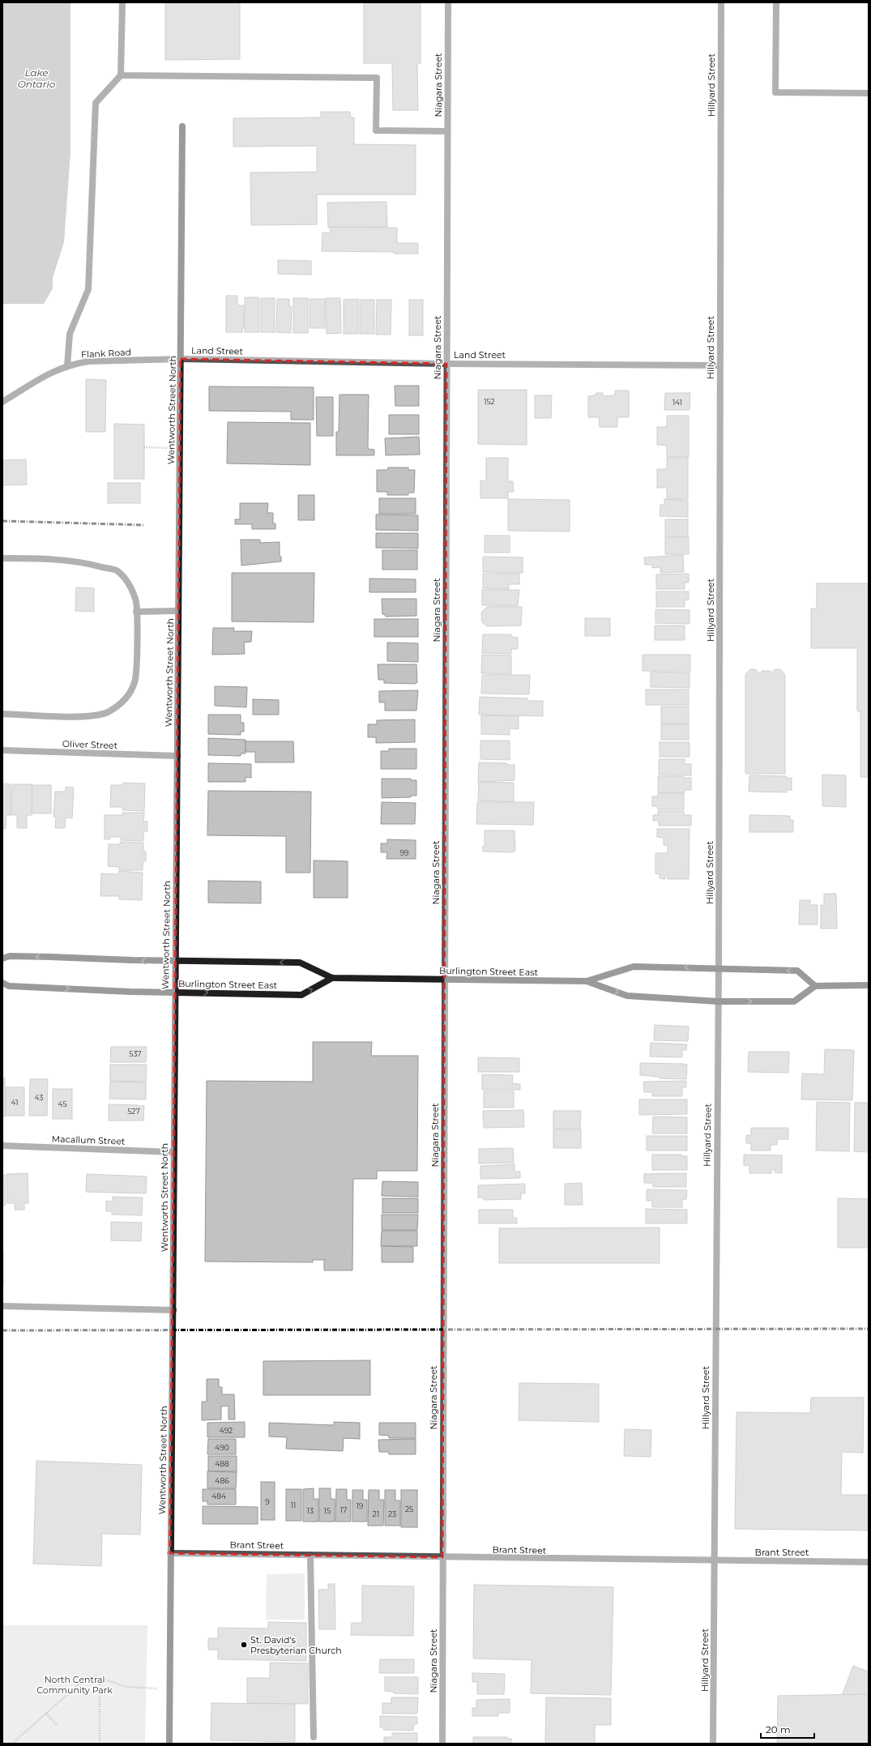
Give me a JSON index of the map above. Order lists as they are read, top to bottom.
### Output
{
  "streets": {
    "main road": ["Wentworth Street North", "Burlington Street East"],
    "street": [
      "Niagara Street",
      "Hillyard Street",
      "Land Street",
      "Flank Road",
      "Oliver Street",
      "Macallum Street",
      "Brant Street"
    ]
  },
  "crossings": [
    ["Niagara Street", "Land Street"],
    ["Niagara Street", "Burlington Street East"],
    ["Niagara Street", "Brant Street"],
    ["Hillyard Street", "Land Street"],
    ["Hillyard Street", "Burlington Street East"],
    ["Hillyard Street", "Brant Street"],
    ["Land Street", "Flank Road"],
    ["Land Street", "Wentworth Street North"],
    ["Flank Road", "Wentworth Street North"],
    ["Wentworth Street North", "Oliver Street"],
    ["Wentworth Street North", "Burlington Street East"],
    ["Wentworth Street North", "Macallum Street"],
    ["Wentworth Street North", "Brant Street"]
  ],
  "water": ["Lake Ontario"],
  "parks": ["North Central Community Park"],
  "places": ["St. David's Presbyterian Church"],
  "house_numbers": [
    "152",
    "141",
    "99",
    "537",
    "43",
    "41",
    "45",
    "527",
    "492",
    "490",
    "488",
    "486",
    "484",
    "9",
    "11",
    "19",
    "25",
    "17",
    "13",
    "15",
    "21",
    "23"
  ],
  "scale_bar": "20 m"
}
